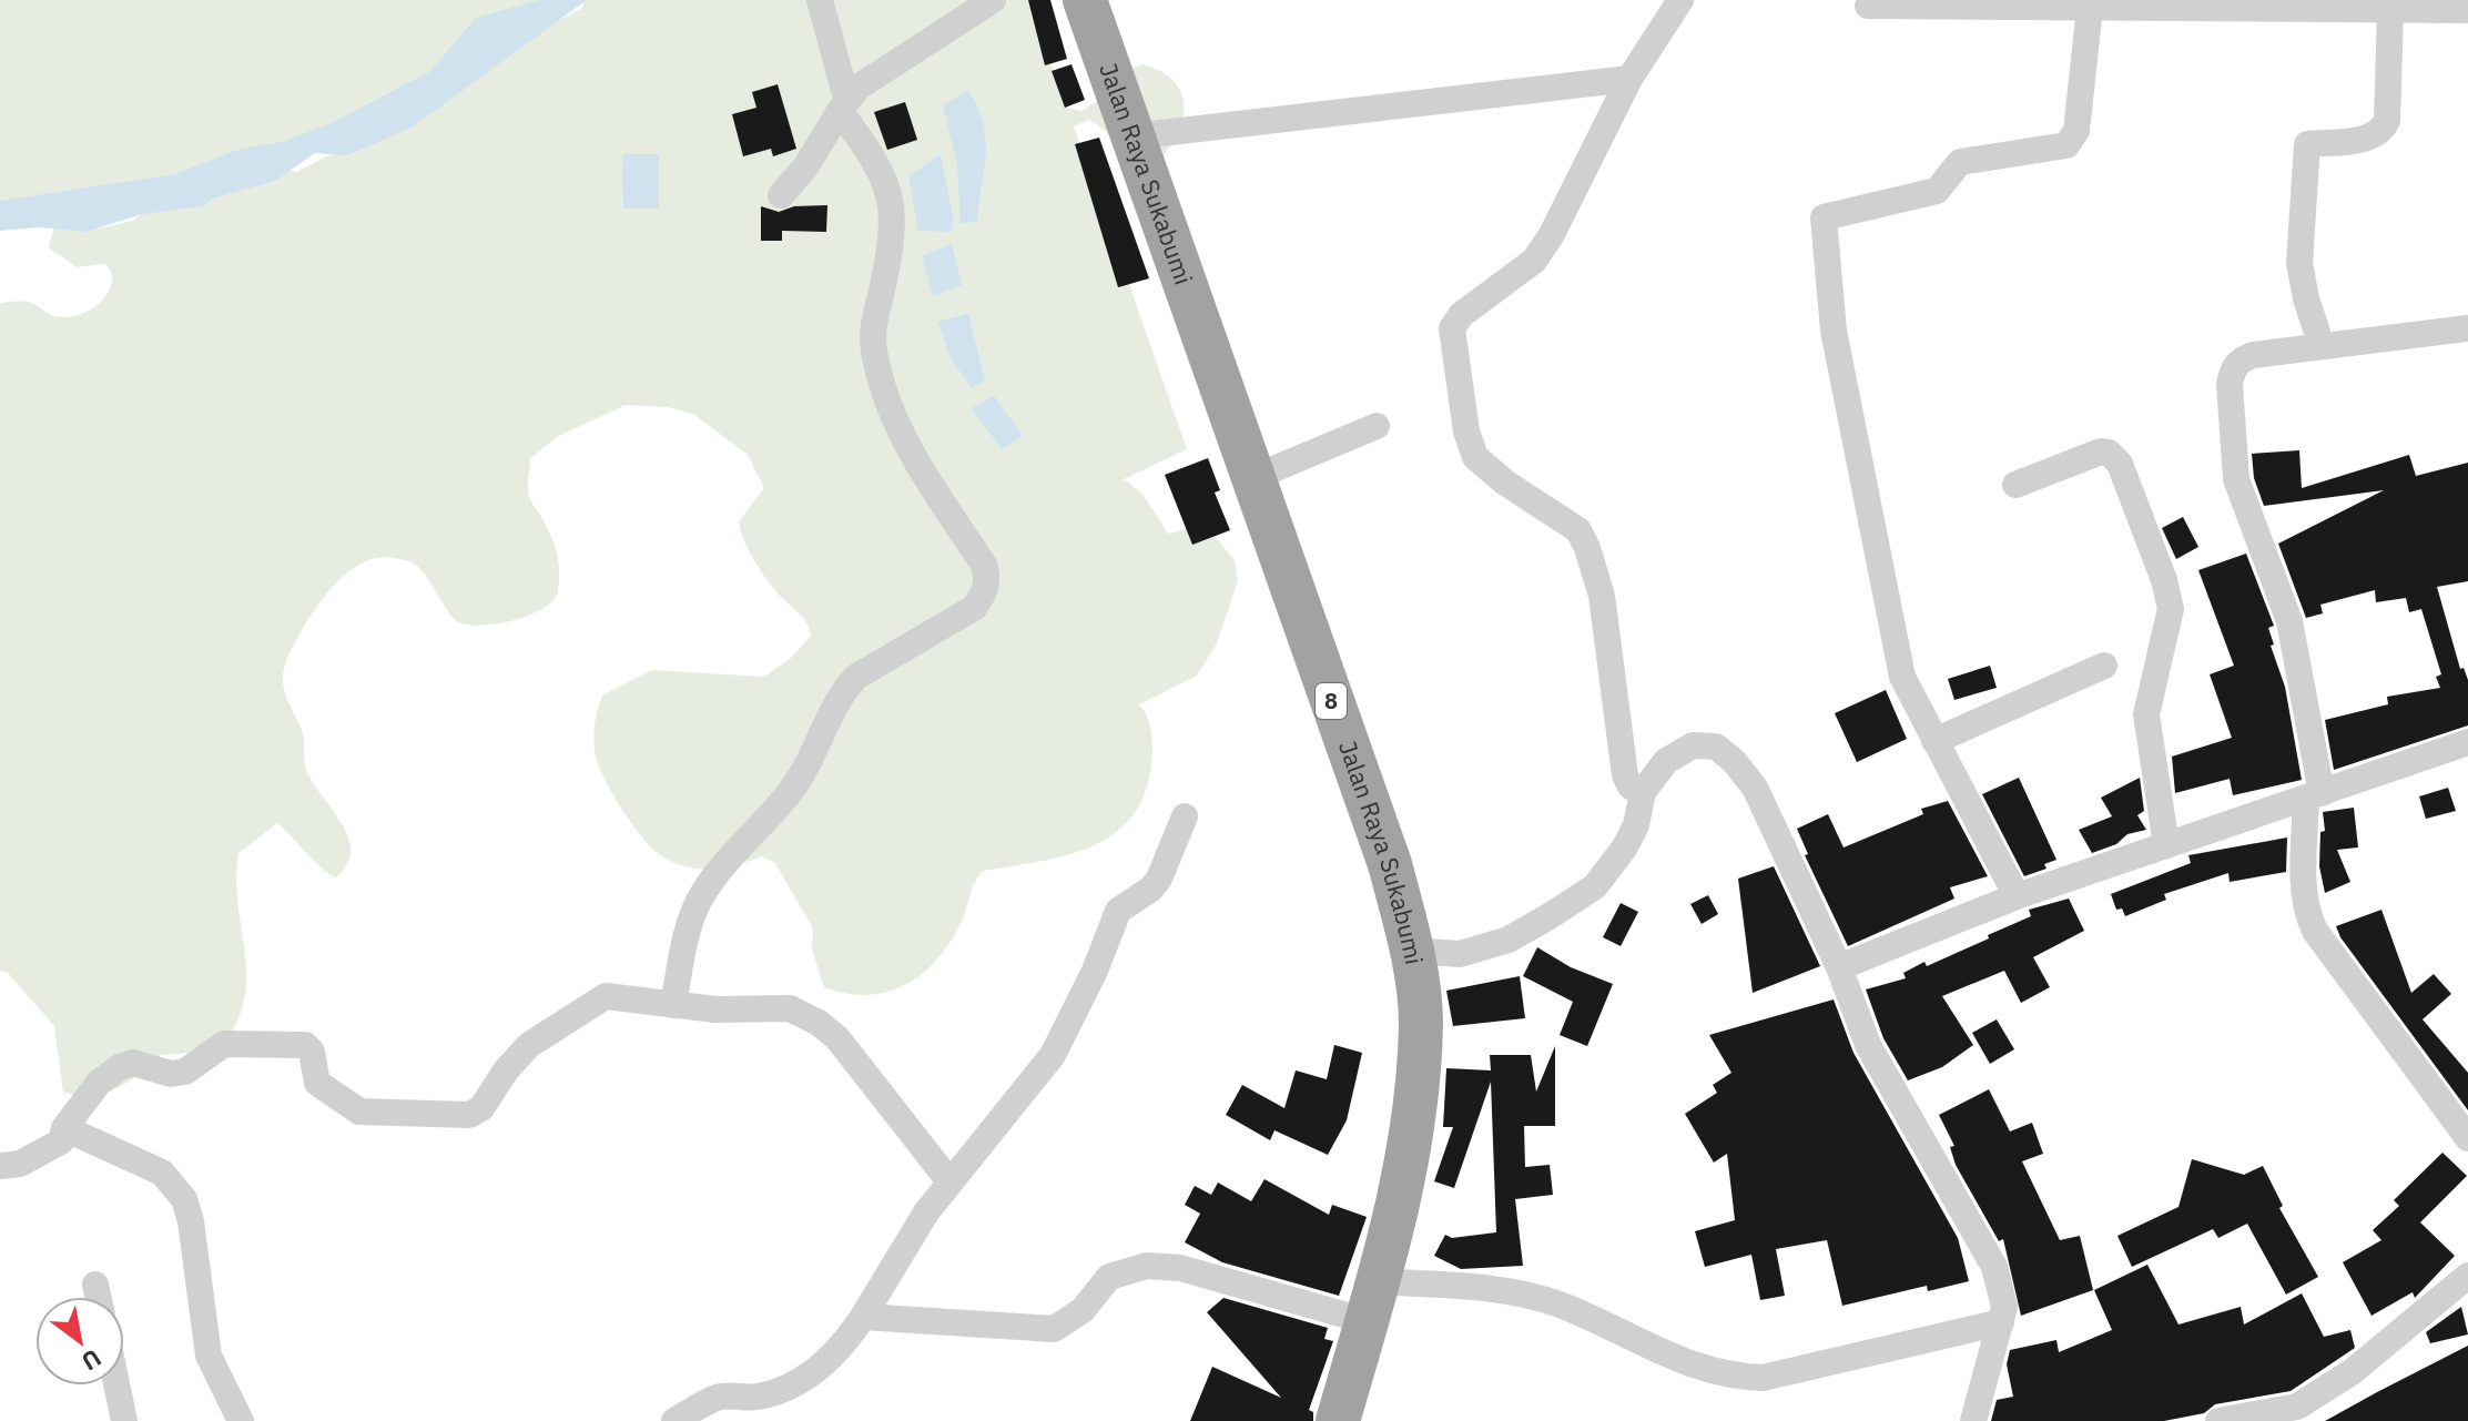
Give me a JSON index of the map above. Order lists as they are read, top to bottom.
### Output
{
  "streets": {
    "highway": ["Jalan Raya Sukabumi", "8"]
  },
  "north": "bottom right"
}
